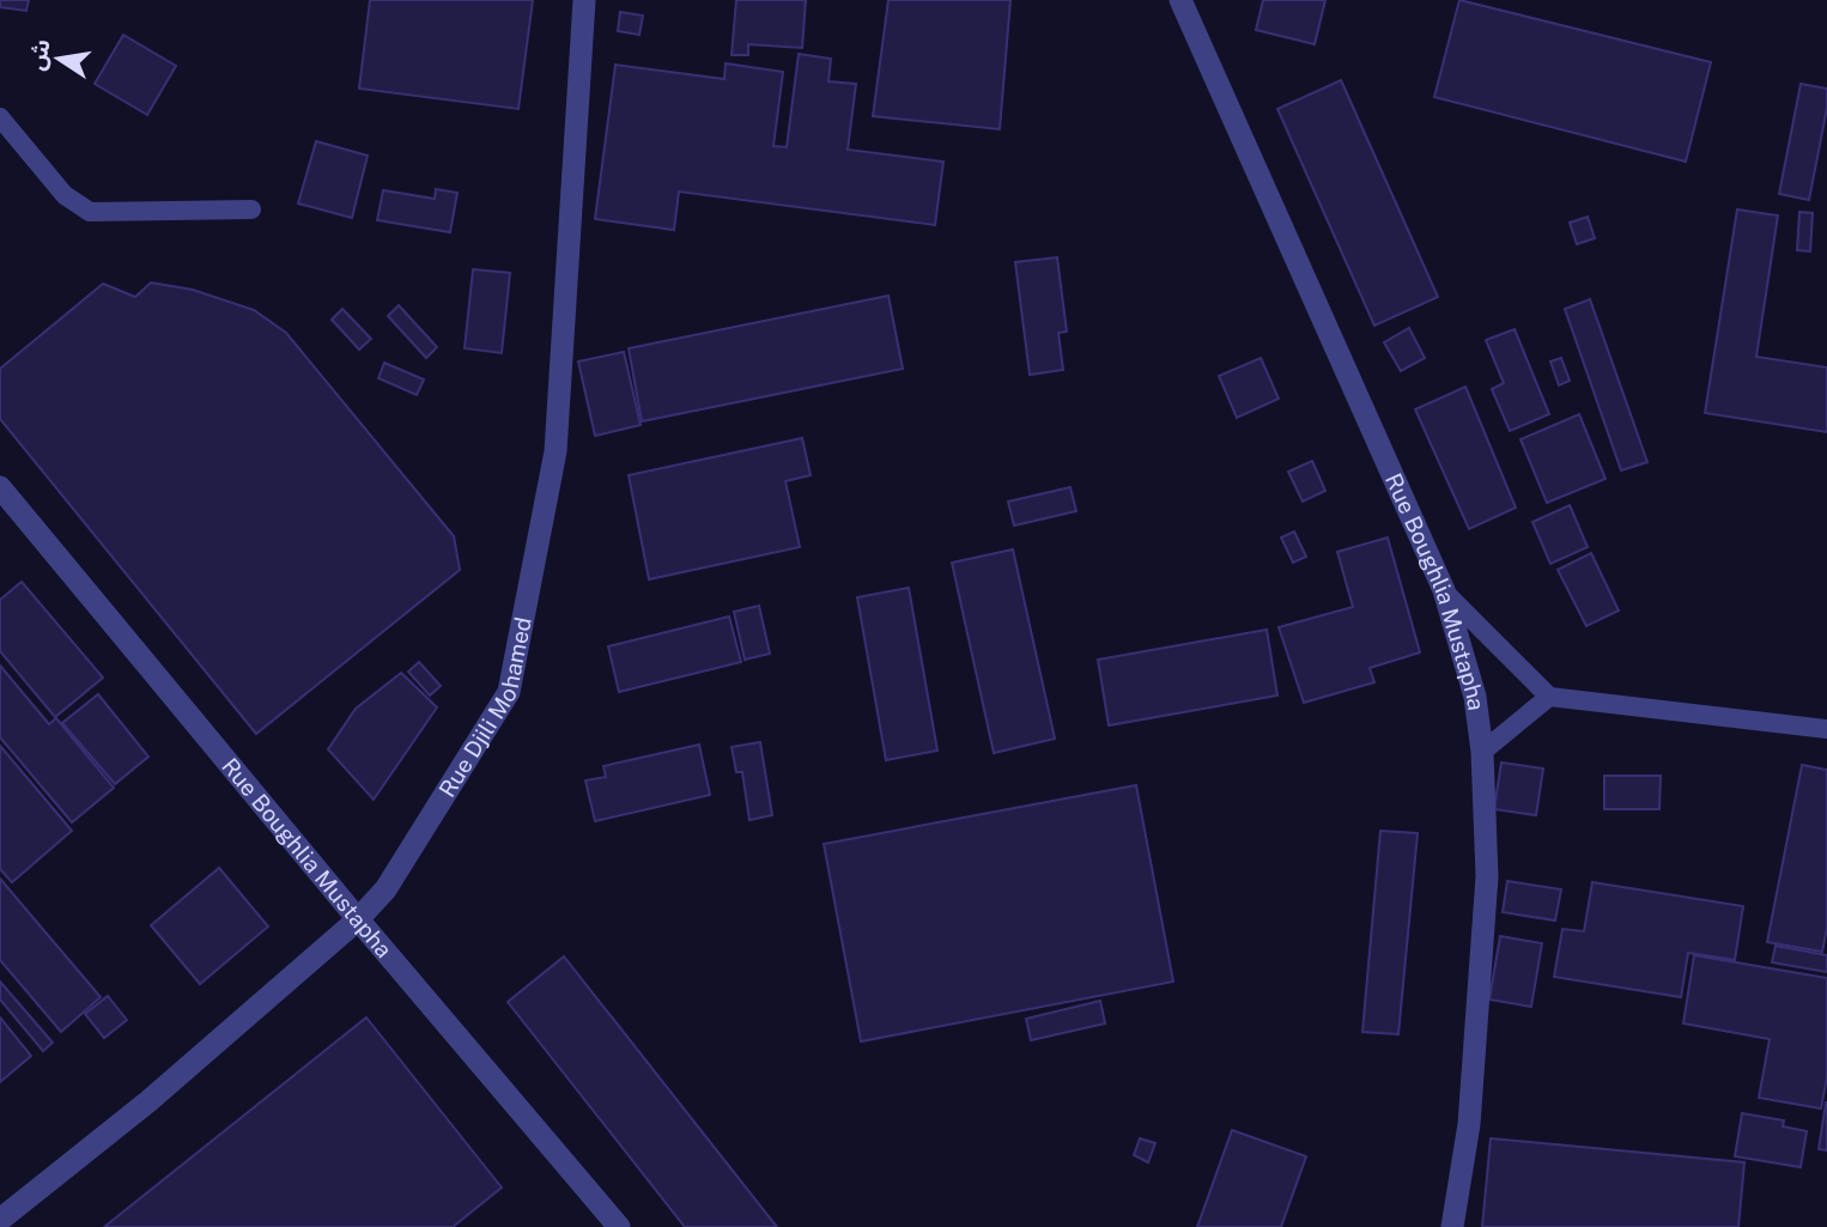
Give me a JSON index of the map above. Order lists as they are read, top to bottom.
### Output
{
  "streets": {
    "street": ["Rue Boughlia Mustapha", "Rue Djili Mohamed"]
  },
  "crossings": [
    ["Rue Boughlia Mustapha", "Rue Djili Mohamed"]
  ],
  "north": "left"
}
